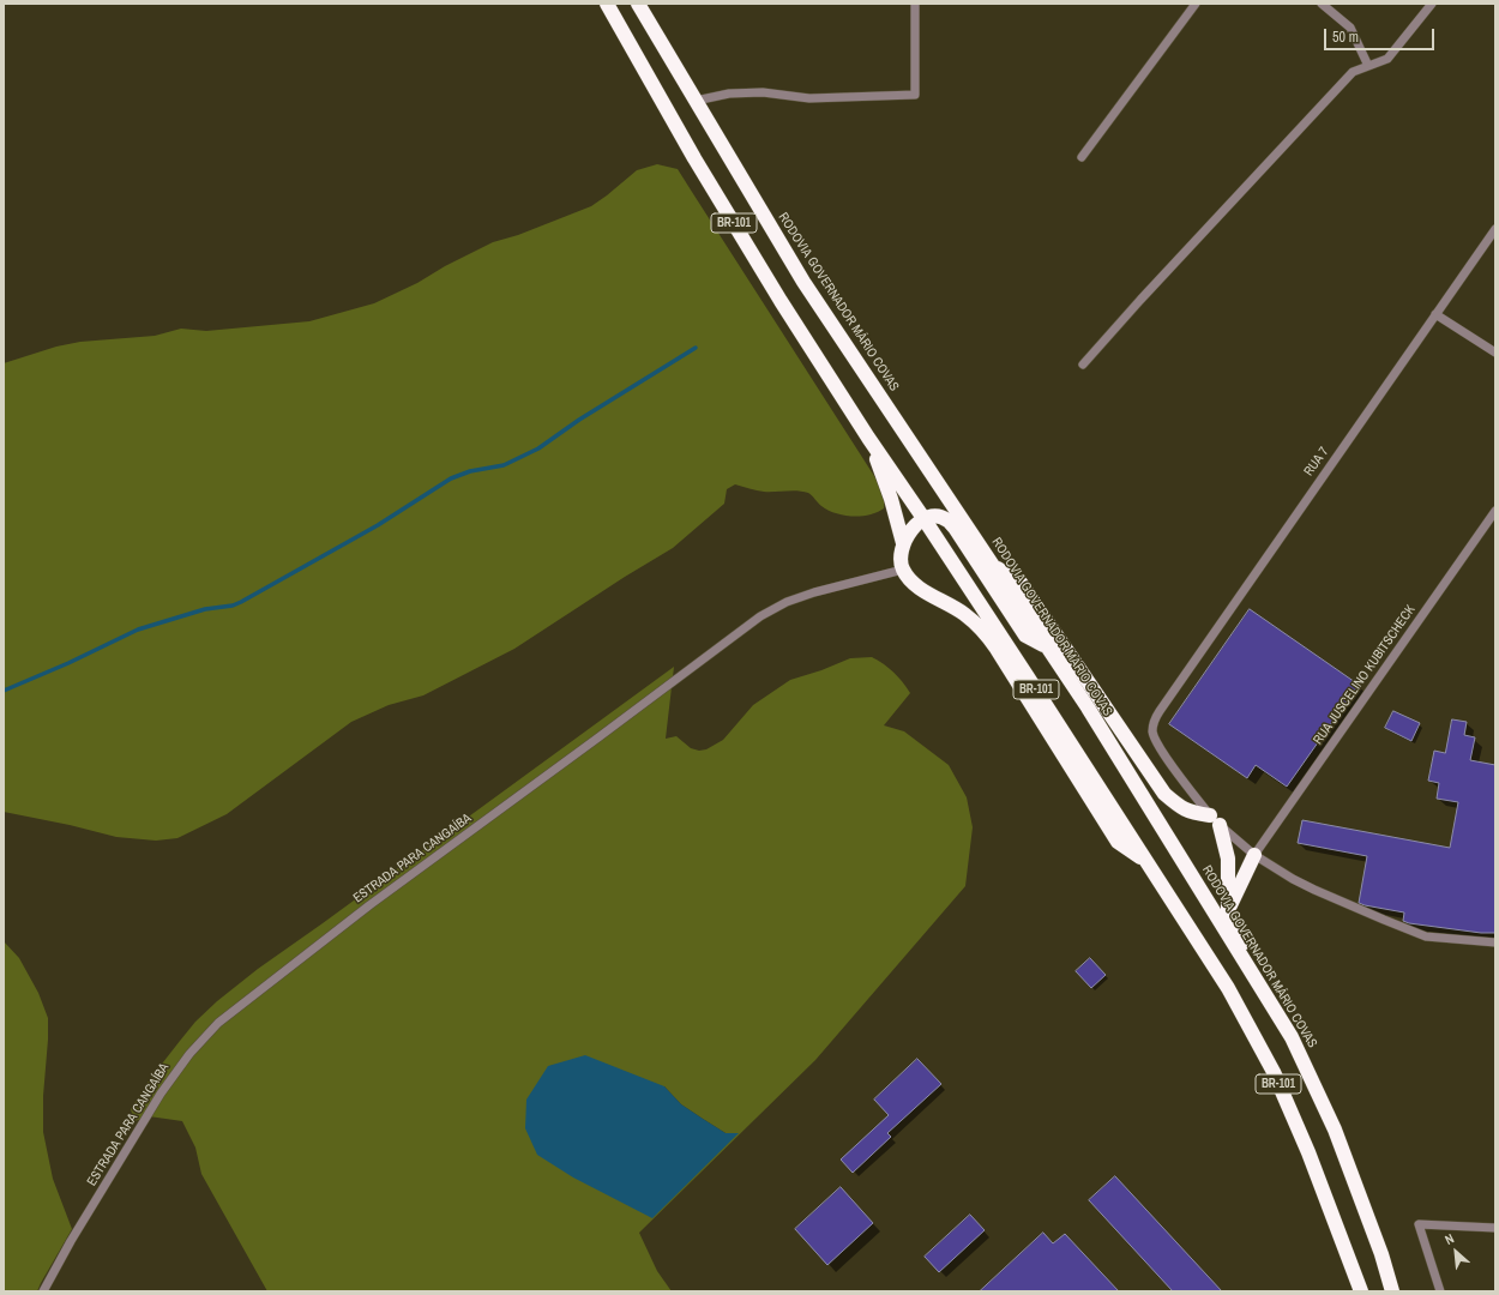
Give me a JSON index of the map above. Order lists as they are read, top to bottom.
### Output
{
  "streets": {
    "highway": ["BR-101", "RODOVIA GOVERNADOR MÁRIO COVAS"],
    "street": ["RUA 7", "RUA JUSCELINO KUBITSCHECK", "ESTRADA PARA CANGAÍBA"]
  },
  "crossings": [
    ["RUA 7", "RUA JUSCELINO KUBITSCHECK"]
  ],
  "scale_bar": "50 m",
  "north": "top left"
}
